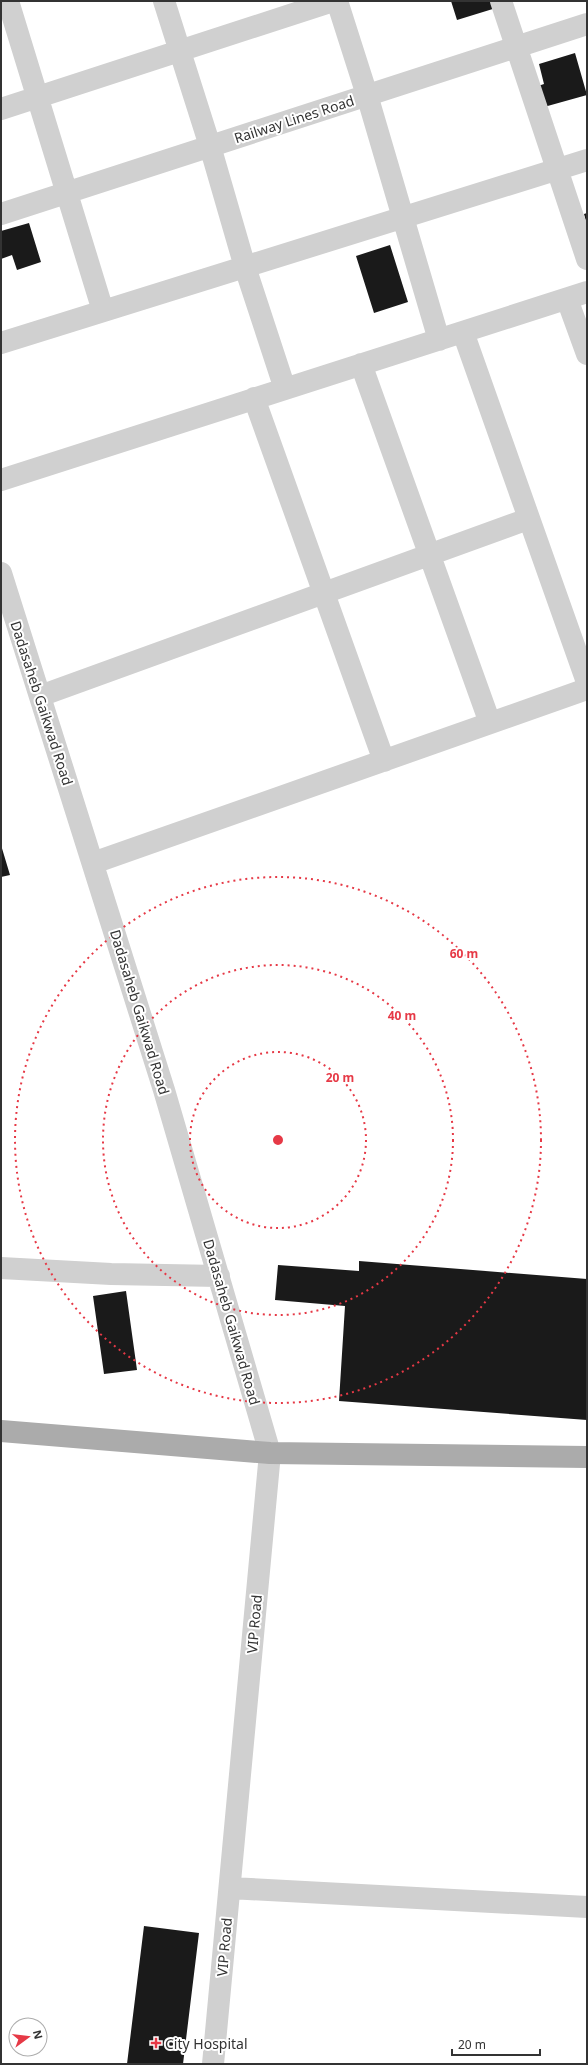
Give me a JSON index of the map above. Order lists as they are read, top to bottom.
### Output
{
  "streets": {
    "street": ["Railway Lines Road", "Dadasaheb Gaikwad Road", "VIP Road"]
  },
  "crossings": [
    ["Dadasaheb Gaikwad Road", "VIP Road"]
  ],
  "places": {
    "health": ["City Hospital"]
  },
  "scale_bar": "20 m",
  "north": "right",
  "rings": ["60 m", "40 m", "20 m"]
}
